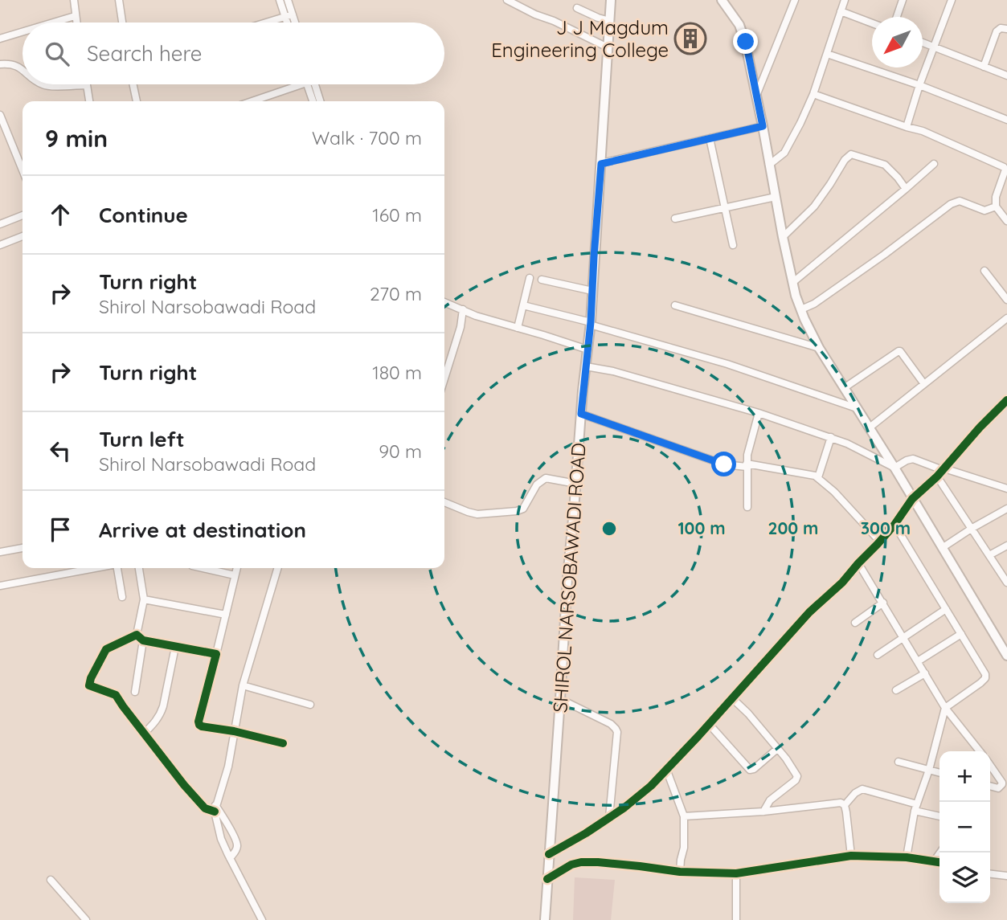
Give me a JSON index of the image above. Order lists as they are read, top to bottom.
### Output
{
  "streets": {
    "main road": ["SHIROL NARSOBAWADI ROAD"]
  },
  "places": {
    "building": ["J J Magdum Engineering College"]
  },
  "north": "bottom left",
  "page": {
    "search": "Search here",
    "heading": ["9 min", "Walk · 700 m"],
    "list": [
      ["Continue", "160 m"],
      ["Turn right", "Shirol Narsobawadi Road", "270 m"],
      ["Turn right", "180 m"],
      ["Turn left", "Shirol Narsobawadi Road", "90 m"],
      "Arrive at destination"
    ],
    "map_buttons": ["+", "−"]
  },
  "rings": ["100 m", "200 m", "300 m"]
}
